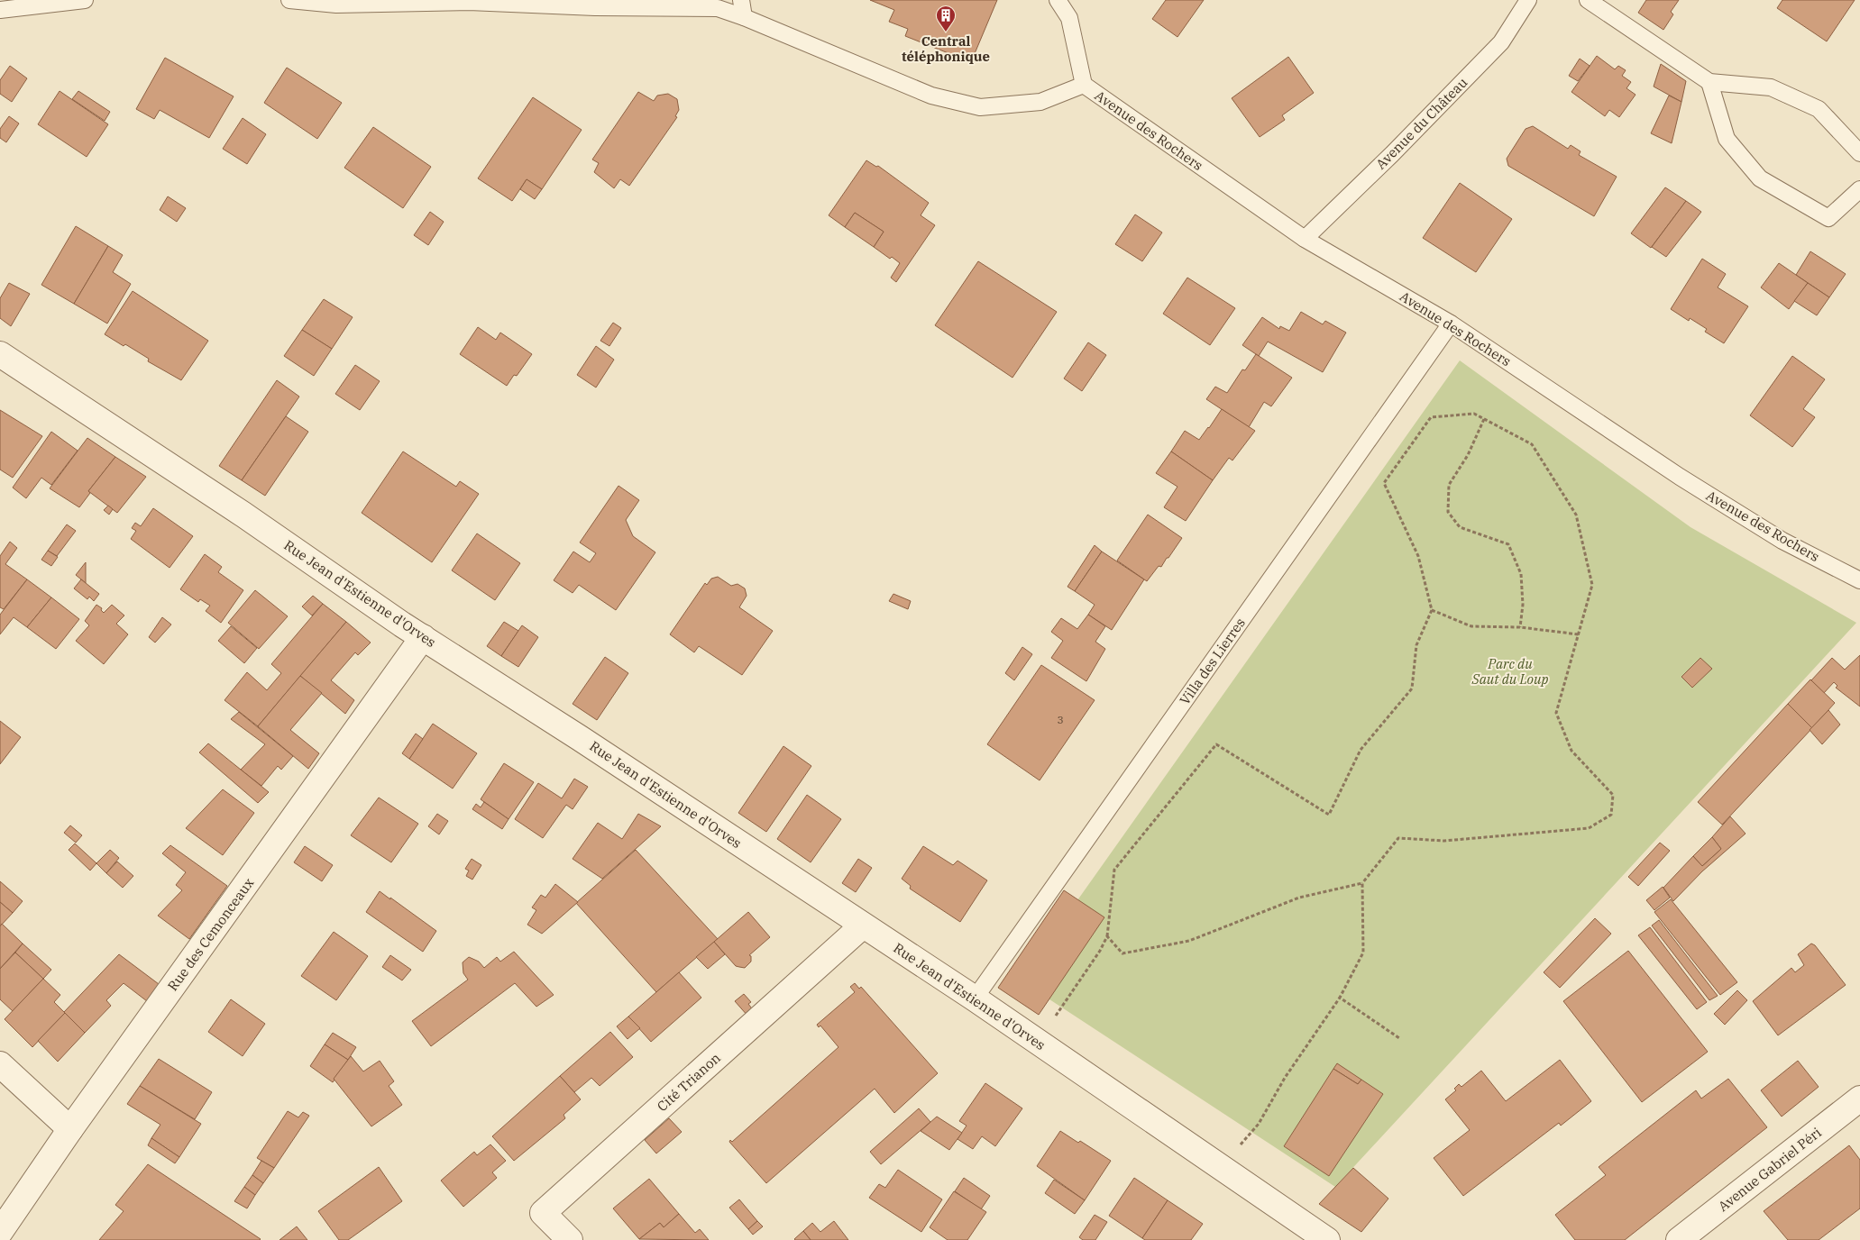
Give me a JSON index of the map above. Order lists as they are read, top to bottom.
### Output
{
  "streets": {
    "street": [
      "Rue Jean d'Estienne d'Orves",
      "Rue des Cemonceaux",
      "Cité Trianon",
      "Avenue Gabriel Péri"
    ],
    "lane": ["Avenue du Château", "Avenue des Rochers", "Villa des Lierres"]
  },
  "crossings": [
    ["Avenue du Château", "Avenue des Rochers"],
    ["Avenue des Rochers", "Villa des Lierres"],
    ["Rue Jean d'Estienne d'Orves", "Villa des Lierres"],
    ["Rue Jean d'Estienne d'Orves", "Rue des Cemonceaux"],
    ["Rue Jean d'Estienne d'Orves", "Cité Trianon"]
  ],
  "parks": ["Parc du Saut du Loup"],
  "places": {
    "building": ["Central téléphonique"]
  },
  "house_numbers": ["3"]
}
